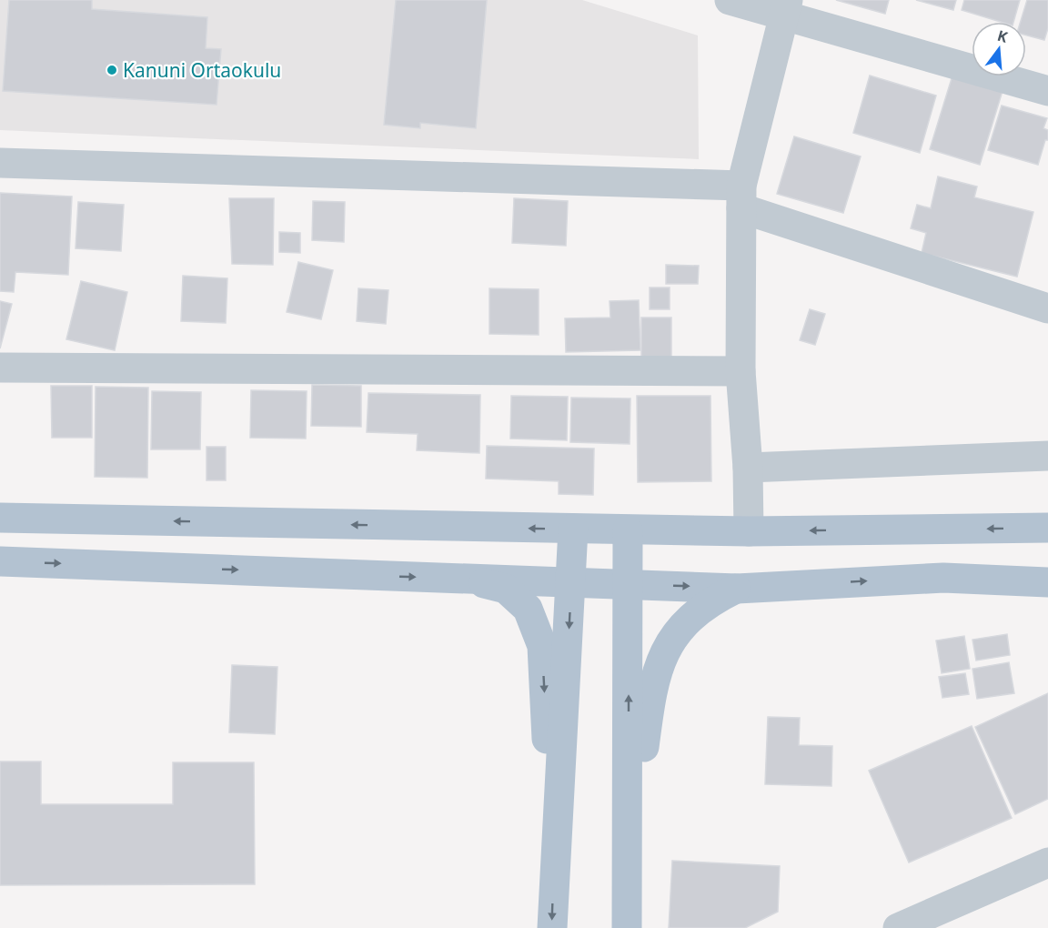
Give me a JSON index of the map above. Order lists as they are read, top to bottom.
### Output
{
  "places": ["Kanuni Ortaokulu"],
  "north": "top"
}
